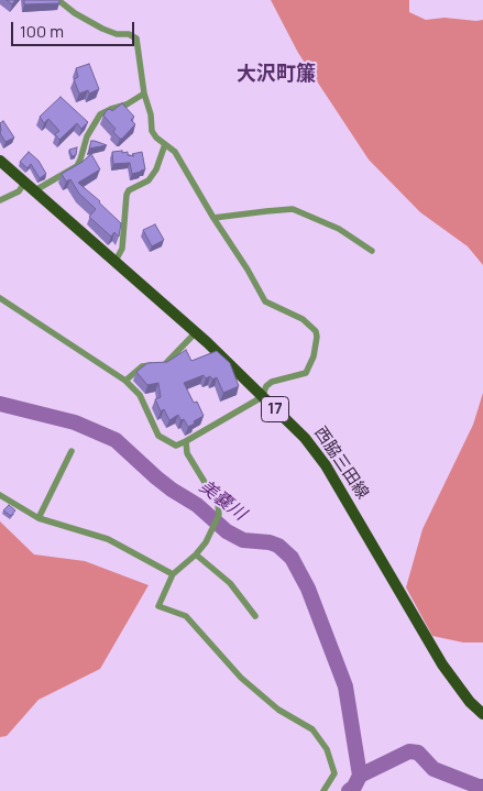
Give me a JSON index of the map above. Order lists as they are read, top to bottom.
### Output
{
  "streets": {
    "main road": ["17", "西脇三田線"]
  },
  "districts": ["大沢町簾"],
  "water": ["美嚢川"],
  "scale_bar": "100 m"
}
